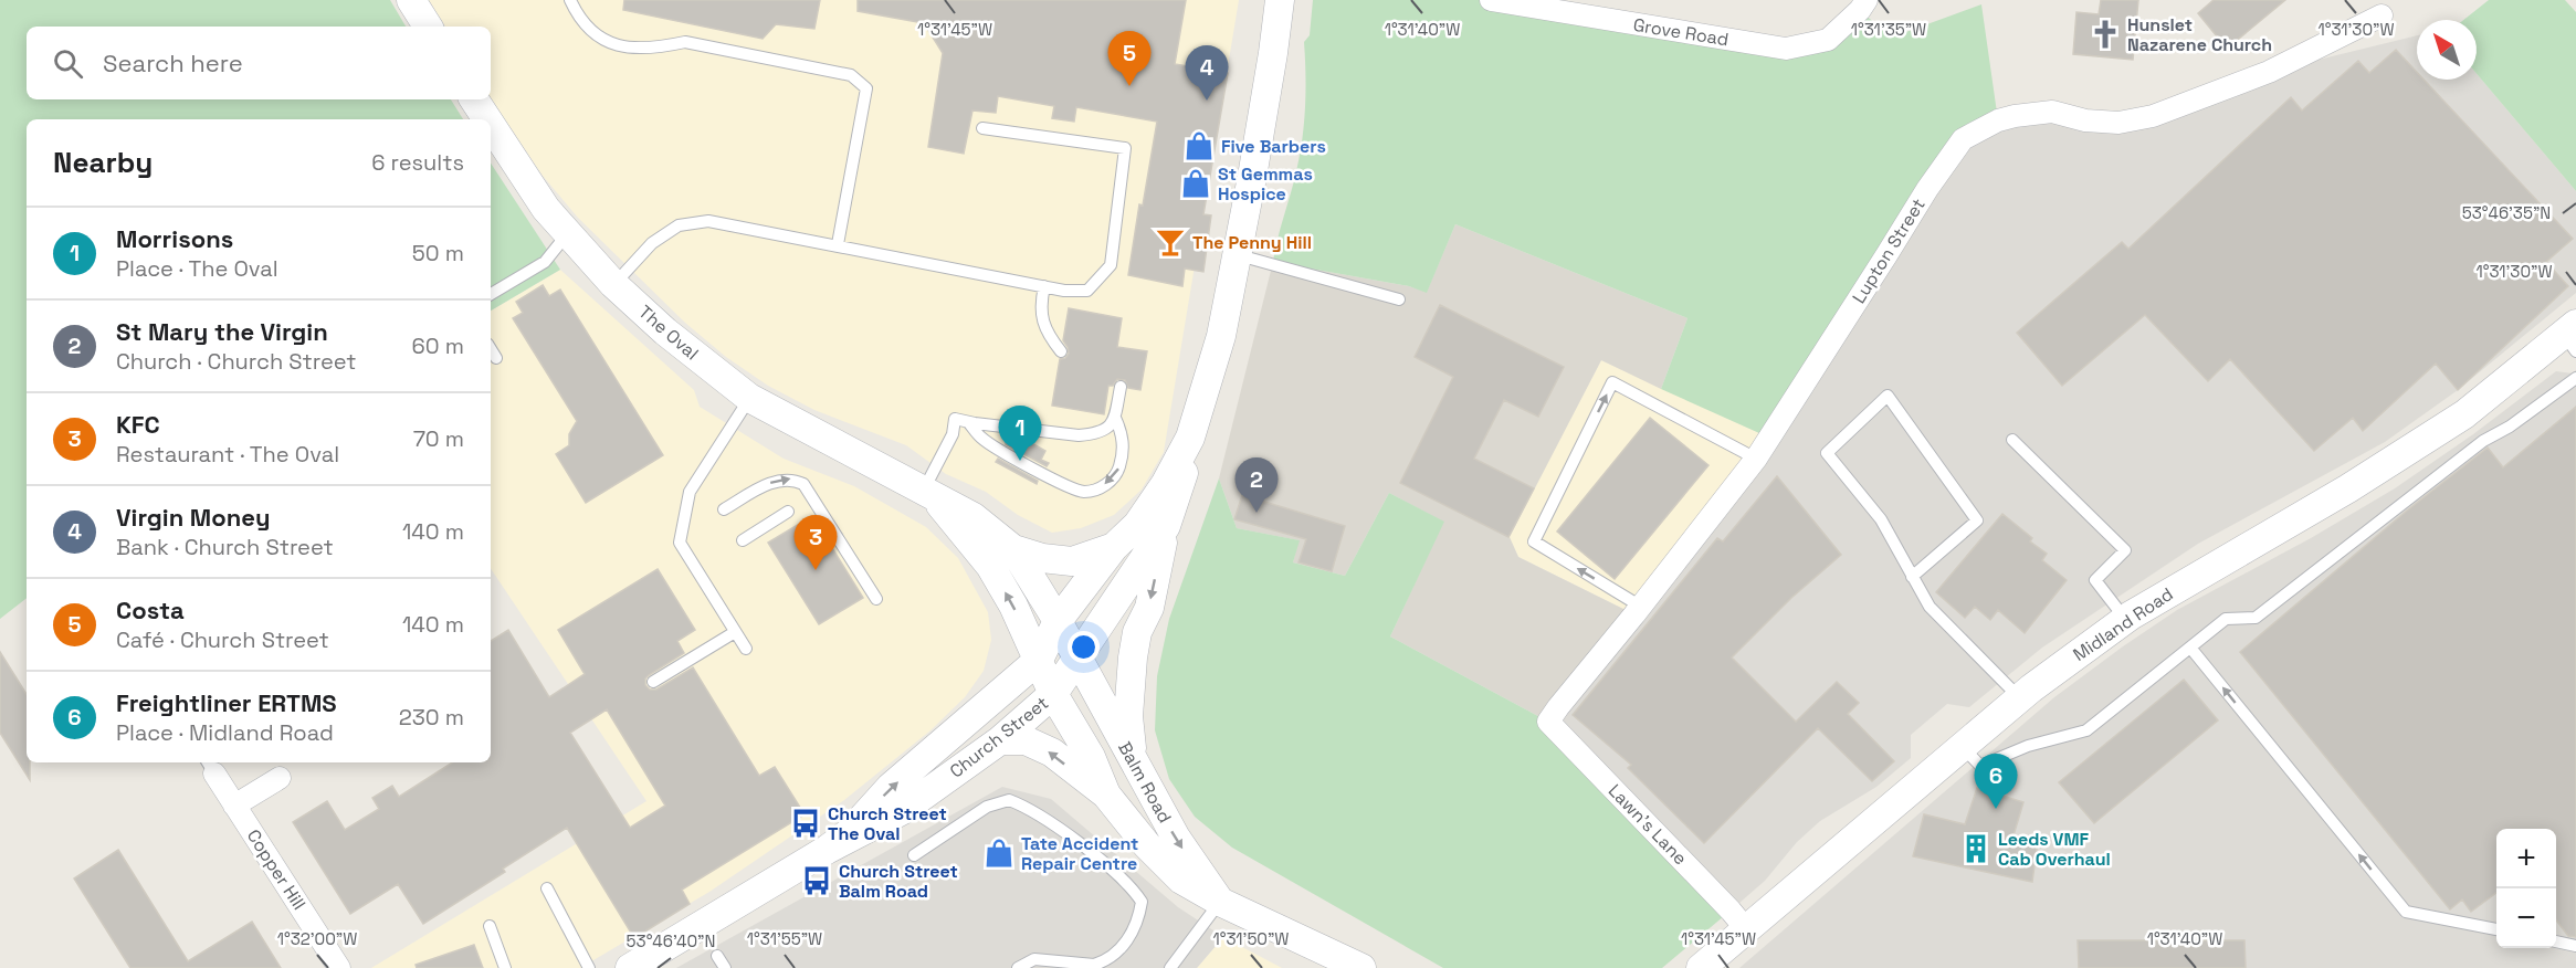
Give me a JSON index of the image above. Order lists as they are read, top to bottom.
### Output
{
  "streets": {
    "street": [
      "Grove Road",
      "Lupton Street",
      "The Oval",
      "Midland Road",
      "Church Street",
      "Balm Road",
      "Lawn's Lane",
      "Copper Hill"
    ]
  },
  "crossings": [
    ["Lupton Street", "Lawn's Lane"],
    ["The Oval", "Church Street"],
    ["The Oval", "Balm Road"],
    ["Midland Road", "Lawn's Lane"],
    ["Church Street", "Balm Road"]
  ],
  "places": {
    "church": ["Hunslet Nazarene Church"],
    "shop": ["Five Barbers", "St Gemmas Hospice", "Tate Accident Repair Centre"],
    "bar": ["The Penny Hill"],
    "bus stop": ["Church Street The Oval", "Church Street Balm Road"],
    "building": ["Leeds VMF Cab Overhaul"]
  },
  "north": "top left",
  "page": {
    "search": "Search here",
    "pins": [
      "5",
      "4",
      "1",
      "2",
      "3",
      "6"
    ],
    "heading": ["Nearby", "6 results"],
    "list": [
      {
        "mark": "1",
        "name": "Morrisons",
        "note": "Place · The Oval",
        "value": "50 m"
      },
      {
        "mark": "2",
        "name": "St Mary the Virgin",
        "note": "Church · Church Street",
        "value": "60 m"
      },
      {
        "mark": "3",
        "name": "KFC",
        "note": "Restaurant · The Oval",
        "value": "70 m"
      },
      {
        "mark": "4",
        "name": "Virgin Money",
        "note": "Bank · Church Street",
        "value": "140 m"
      },
      {
        "mark": "5",
        "name": "Costa",
        "note": "Café · Church Street",
        "value": "140 m"
      },
      {
        "mark": "6",
        "name": "Freightliner ERTMS",
        "note": "Place · Midland Road",
        "value": "230 m"
      }
    ],
    "map_buttons": ["+", "−"]
  },
  "coordinates": [
    "1°31'30\"W",
    "1°31'45\"W",
    "1°31'40\"W",
    "1°31'35\"W",
    "53°46'35\"N",
    "1°32'00\"W",
    "1°31'55\"W",
    "1°31'50\"W",
    "53°46'40\"N"
  ]
}
